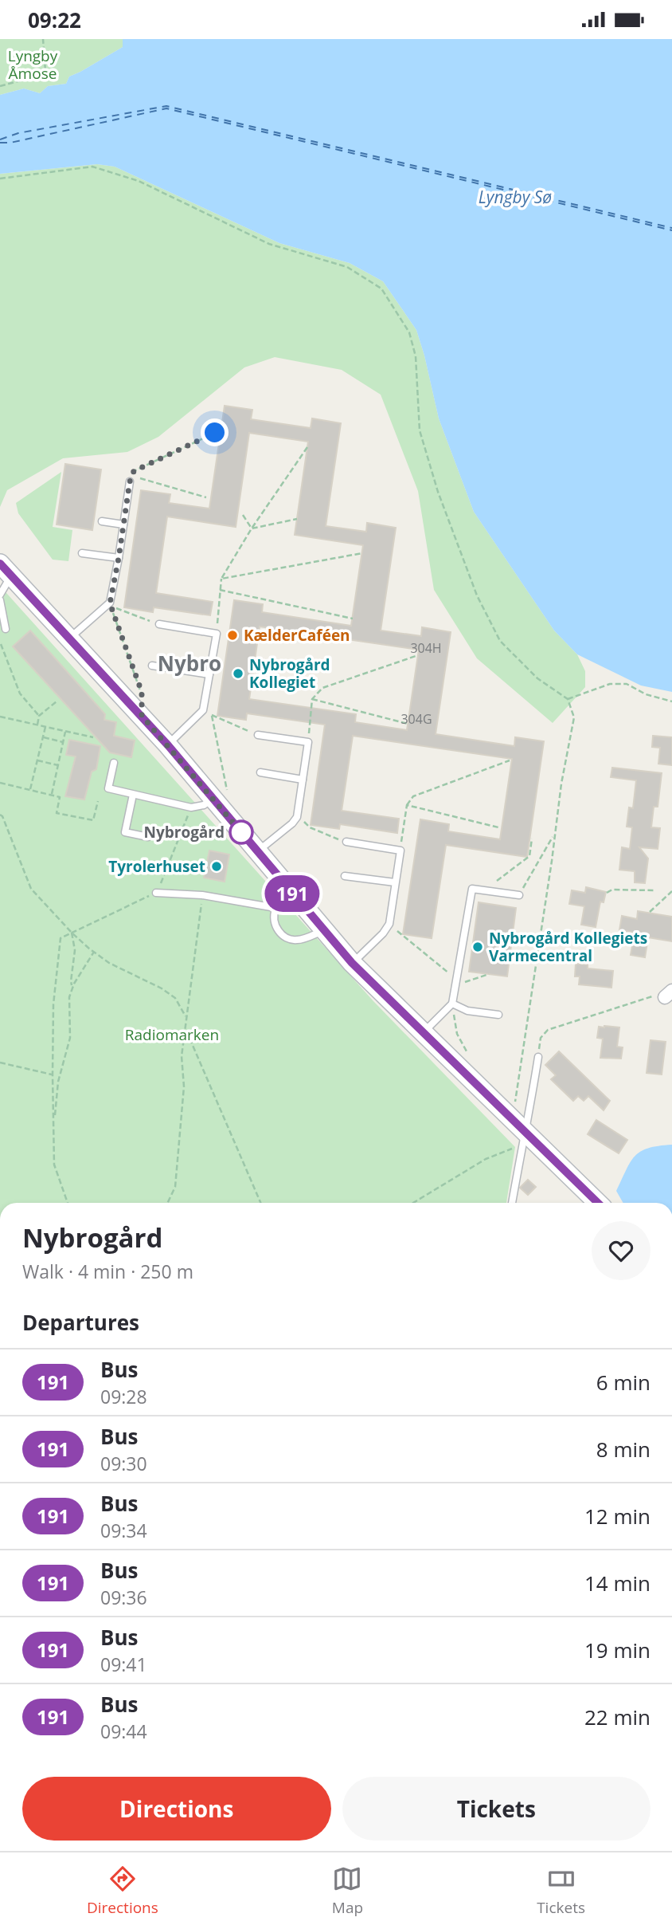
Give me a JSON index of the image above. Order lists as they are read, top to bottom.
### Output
{
  "districts": ["Nybro"],
  "water": ["Lyngby Sø"],
  "parks": ["Lyngby Åmose", "Radiomarken"],
  "places": [
    "KælderCaféen",
    "Nybrogård Kollegiet",
    "Nybrogård",
    "Tyrolerhuset",
    "Nybrogård Kollegiets Varmecentral"
  ],
  "lines": ["bus line 191"],
  "house_numbers": ["304H", "304G"],
  "page": {
    "status": "09:22",
    "on_map": "191",
    "heading": [
      ["Nybrogård", "Walk · 4 min · 250 m"],
      "Departures"
    ],
    "list": [
      {
        "mark": "191",
        "name": "Bus",
        "note": "09:28",
        "value": "6 min"
      },
      {
        "mark": "191",
        "name": "Bus",
        "note": "09:30",
        "value": "8 min"
      },
      {
        "mark": "191",
        "name": "Bus",
        "note": "09:34",
        "value": "12 min"
      },
      {
        "mark": "191",
        "name": "Bus",
        "note": "09:36",
        "value": "14 min"
      },
      {
        "mark": "191",
        "name": "Bus",
        "note": "09:41",
        "value": "19 min"
      },
      {
        "mark": "191",
        "name": "Bus",
        "note": "09:44",
        "value": "22 min"
      }
    ],
    "buttons": ["Directions", "Tickets"],
    "tabs": ["Directions", "Map", "Tickets"]
  }
}
